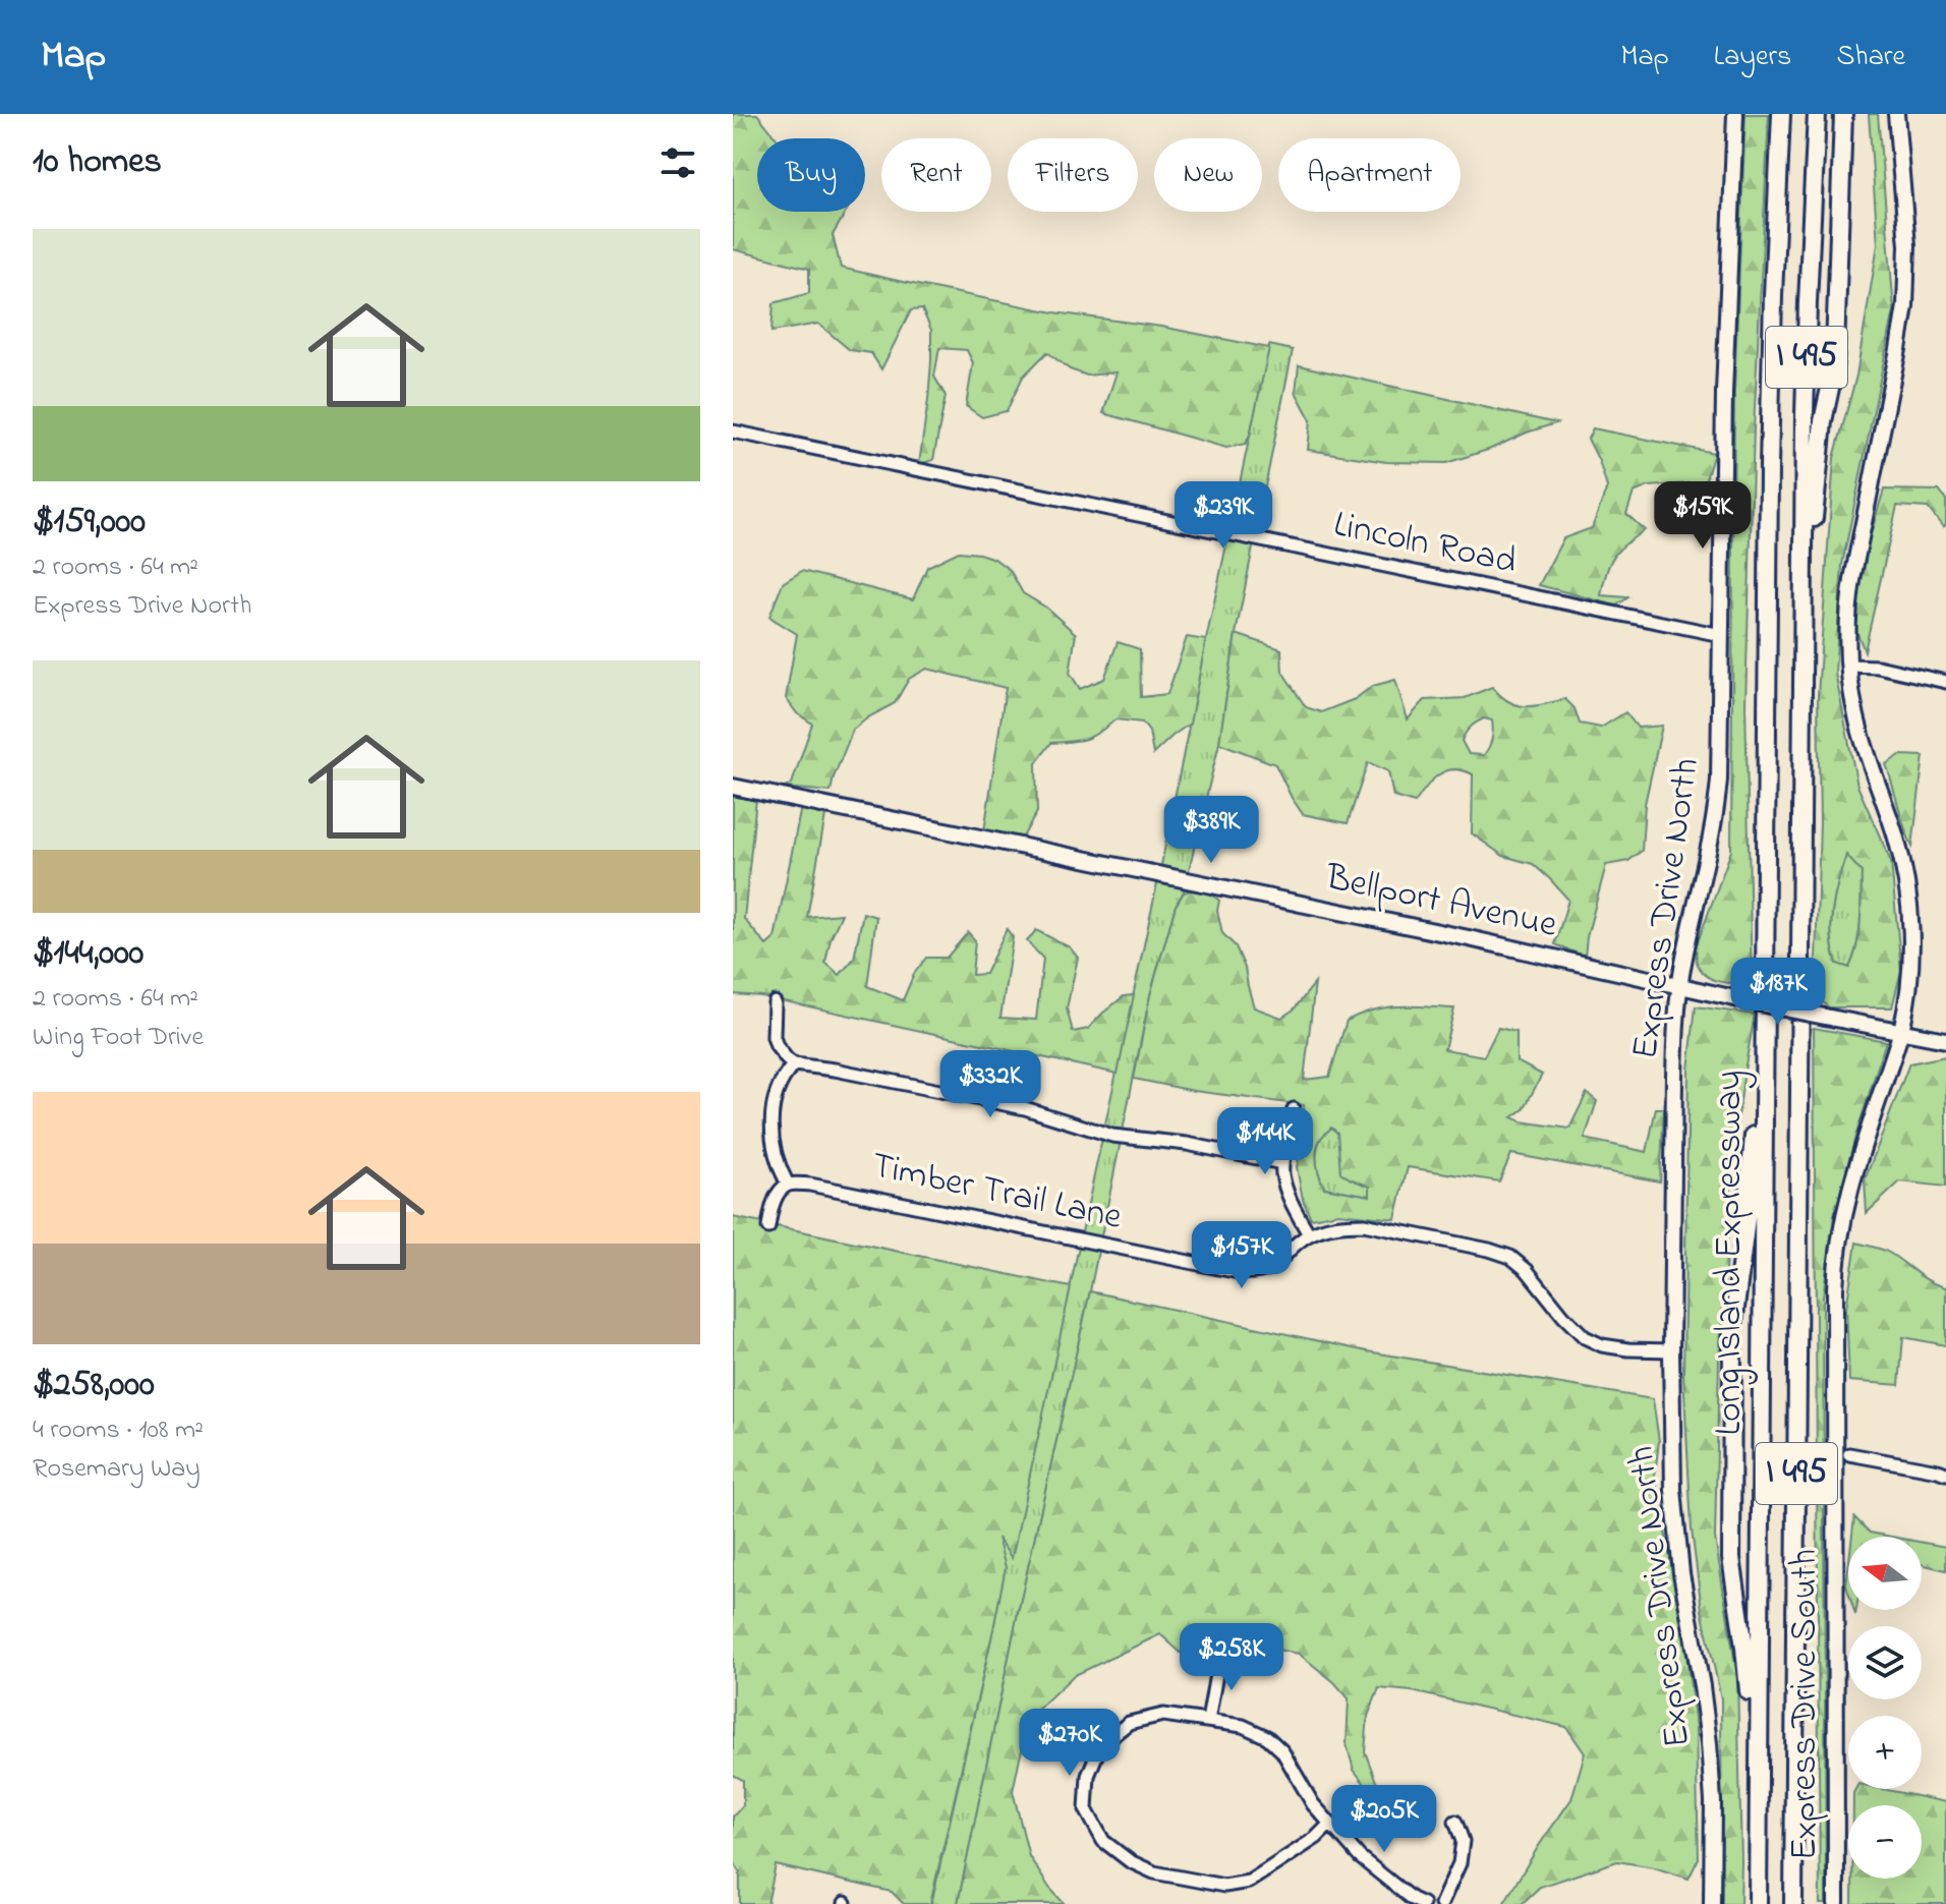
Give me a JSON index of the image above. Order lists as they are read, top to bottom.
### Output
{
  "streets": {
    "highway": ["I 495", "Long Island Expressway"],
    "main road": ["Bellport Avenue", "Express Drive North", "Express Drive South"],
    "street": ["Lincoln Road", "Timber Trail Lane"]
  },
  "crossings": [
    ["Lincoln Road", "Express Drive North"],
    ["Bellport Avenue", "Express Drive North"],
    ["Bellport Avenue", "Express Drive South"],
    ["Express Drive North", "Timber Trail Lane"]
  ],
  "north": "left",
  "page": {
    "header": "Map",
    "nav": ["Map", "Layers", "Share"],
    "heading": "10 homes",
    "chip": [
      "Buy",
      "Rent",
      "Filters",
      "New",
      "Apartment"
    ],
    "list": [
      {
        "name": "$159,000",
        "note": "2 rooms · 64 m² · Express Drive North"
      },
      {
        "name": "$144,000",
        "note": "2 rooms · 64 m² · Wing Foot Drive"
      },
      {
        "name": "$258,000",
        "note": "4 rooms · 108 m² · Rosemary Way"
      }
    ],
    "price": [
      "$239K",
      "$159K",
      "$389K",
      "$187K",
      "$332K",
      "$144K",
      "$157K",
      "$258K",
      "$270K",
      "$205K"
    ],
    "map_buttons": ["+", "−"]
  }
}
